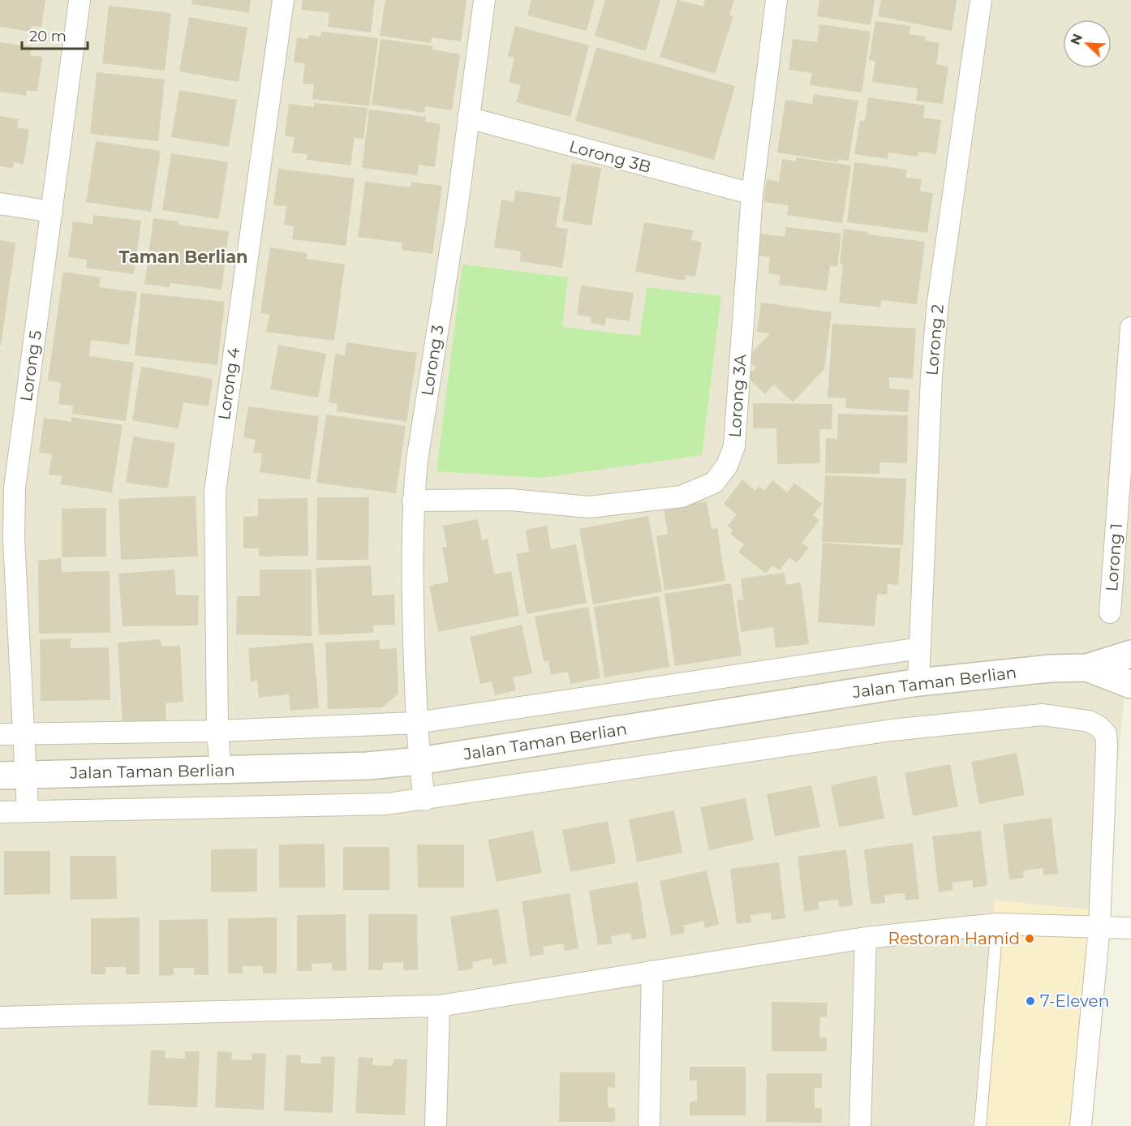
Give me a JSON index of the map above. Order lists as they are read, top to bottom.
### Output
{
  "streets": {
    "street": [
      "Lorong 3B",
      "Lorong 2",
      "Lorong 3",
      "Lorong 5",
      "Lorong 4",
      "Lorong 3A",
      "Lorong 1",
      "Jalan Taman Berlian"
    ]
  },
  "crossings": [
    ["Lorong 3B", "Lorong 3"],
    ["Lorong 3B", "Lorong 3A"],
    ["Lorong 2", "Jalan Taman Berlian"],
    ["Lorong 3", "Lorong 3A"],
    ["Lorong 3", "Jalan Taman Berlian"],
    ["Lorong 5", "Jalan Taman Berlian"],
    ["Lorong 4", "Jalan Taman Berlian"]
  ],
  "districts": ["Taman Berlian"],
  "places": ["Restoran Hamid", "7-Eleven"],
  "scale_bar": "20 m",
  "north": "top left"
}
